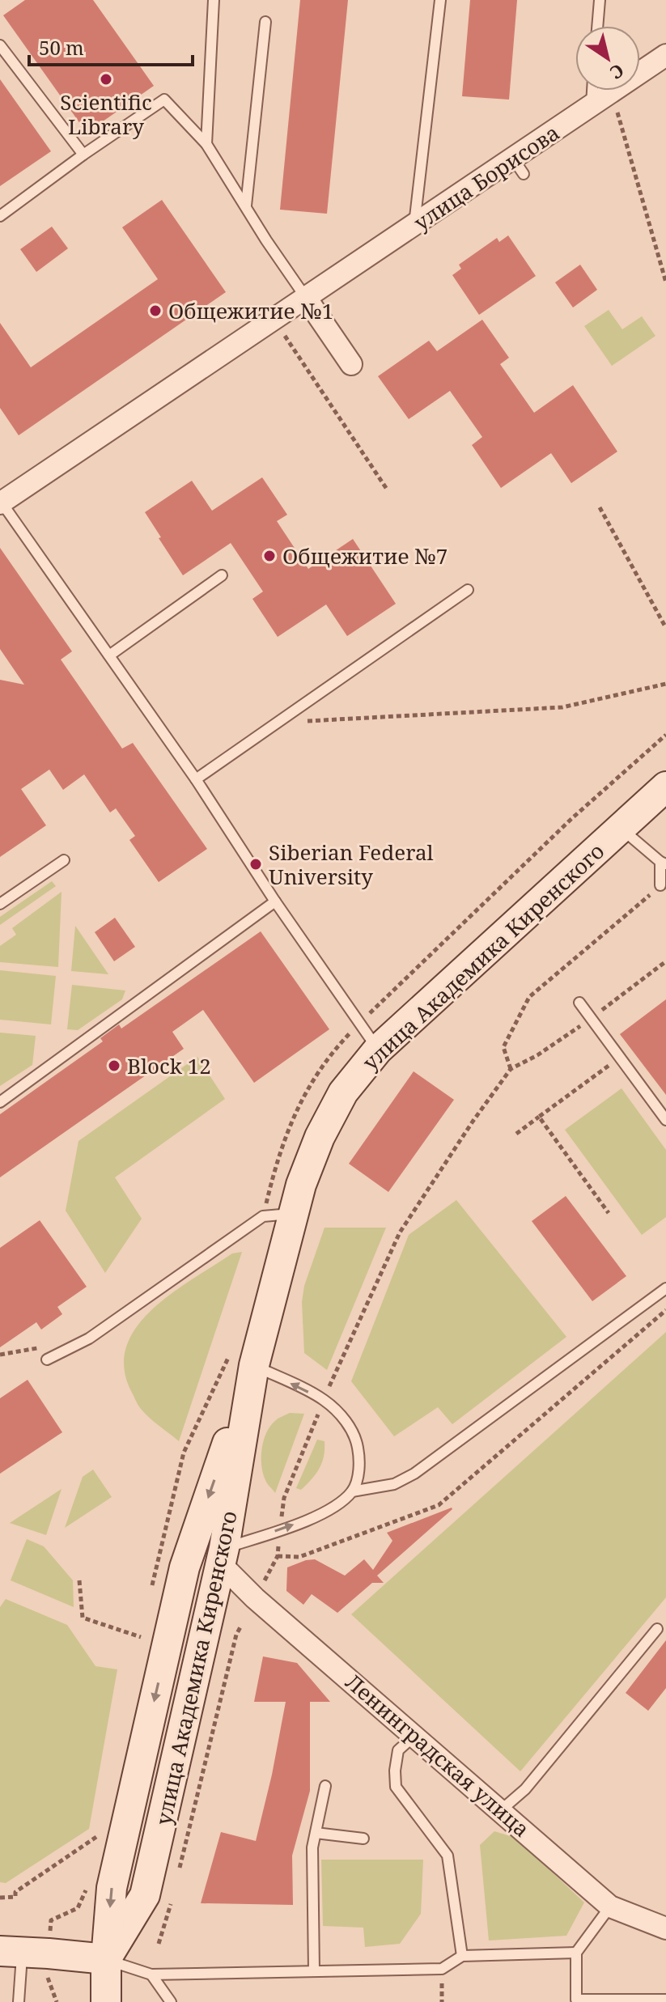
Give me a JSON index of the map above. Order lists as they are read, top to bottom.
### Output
{
  "streets": {
    "main road": ["улица Академика Киренского"],
    "street": ["улица Борисова", "Ленинградская улица"]
  },
  "crossings": [
    ["улица Академика Киренского", "Ленинградская улица"]
  ],
  "places": [
    "Scientific Library",
    "Общежитие №1",
    "Общежитие №7",
    "Siberian Federal University",
    "Block 12"
  ],
  "scale_bar": "50 m",
  "north": "bottom right"
}
